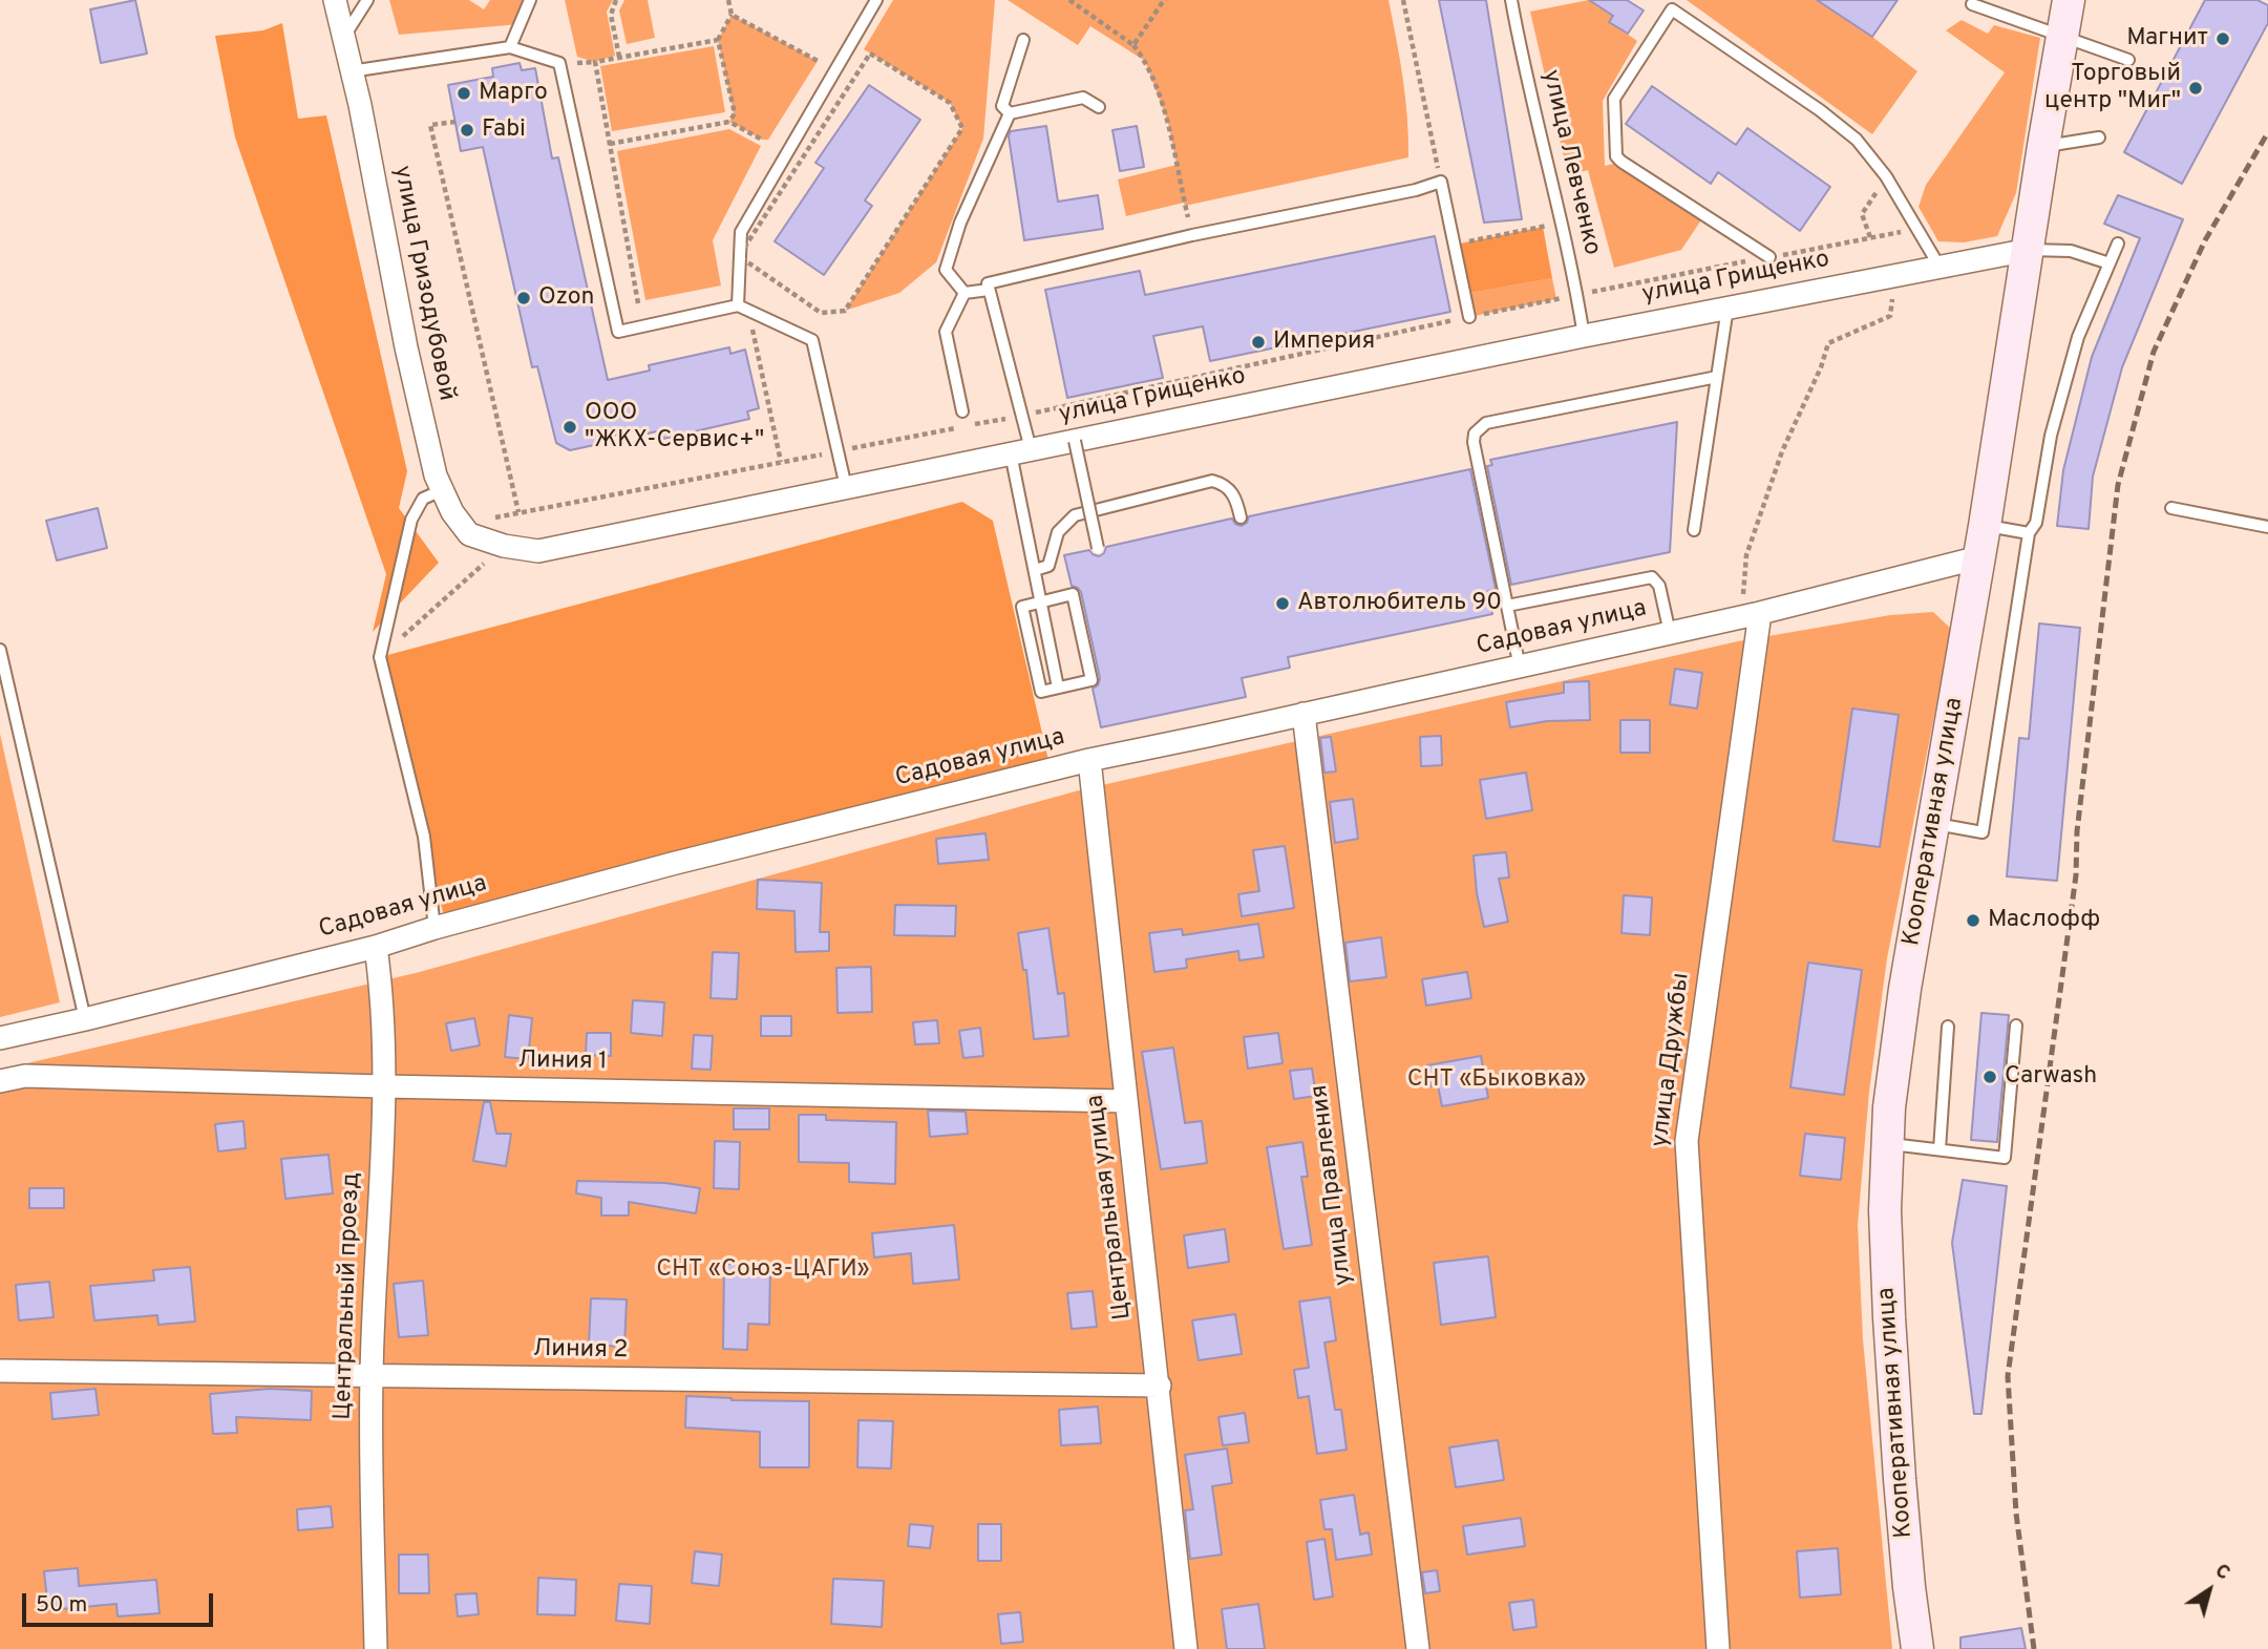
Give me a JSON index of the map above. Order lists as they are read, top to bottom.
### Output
{
  "streets": {
    "main road": ["Кооперативная улица"],
    "street": [
      "улица Грищенко",
      "улица Гризодубовой",
      "Садовая улица",
      "улица Дружбы",
      "Линия 1",
      "улица Правления",
      "Центральная улица",
      "Центральный проезд",
      "Линия 2"
    ],
    "lane": ["улица Левченко"]
  },
  "crossings": [
    ["улица Левченко", "улица Грищенко"],
    ["улица Грищенко", "улица Гризодубовой"],
    ["улица Грищенко", "Кооперативная улица"],
    ["Садовая улица", "Кооперативная улица"],
    ["Садовая улица", "улица Дружбы"],
    ["Садовая улица", "улица Правления"],
    ["Садовая улица", "Центральная улица"],
    ["Садовая улица", "Центральный проезд"],
    ["Линия 1", "Центральная улица"],
    ["Линия 1", "Центральный проезд"],
    ["Центральная улица", "Линия 2"],
    ["Центральный проезд", "Линия 2"]
  ],
  "parks": ["СНТ «Быковка»", "СНТ «Союз-ЦАГИ»"],
  "places": [
    "Магнит",
    "Торговый центр \"Миг\"",
    "Марго",
    "Fabi",
    "Ozon",
    "Империя",
    "ООО \"ЖКХ-Сервис+\"",
    "Автолюбитель 90",
    "Маслофф",
    "Carwash"
  ],
  "scale_bar": "50 m",
  "north": "top right"
}
